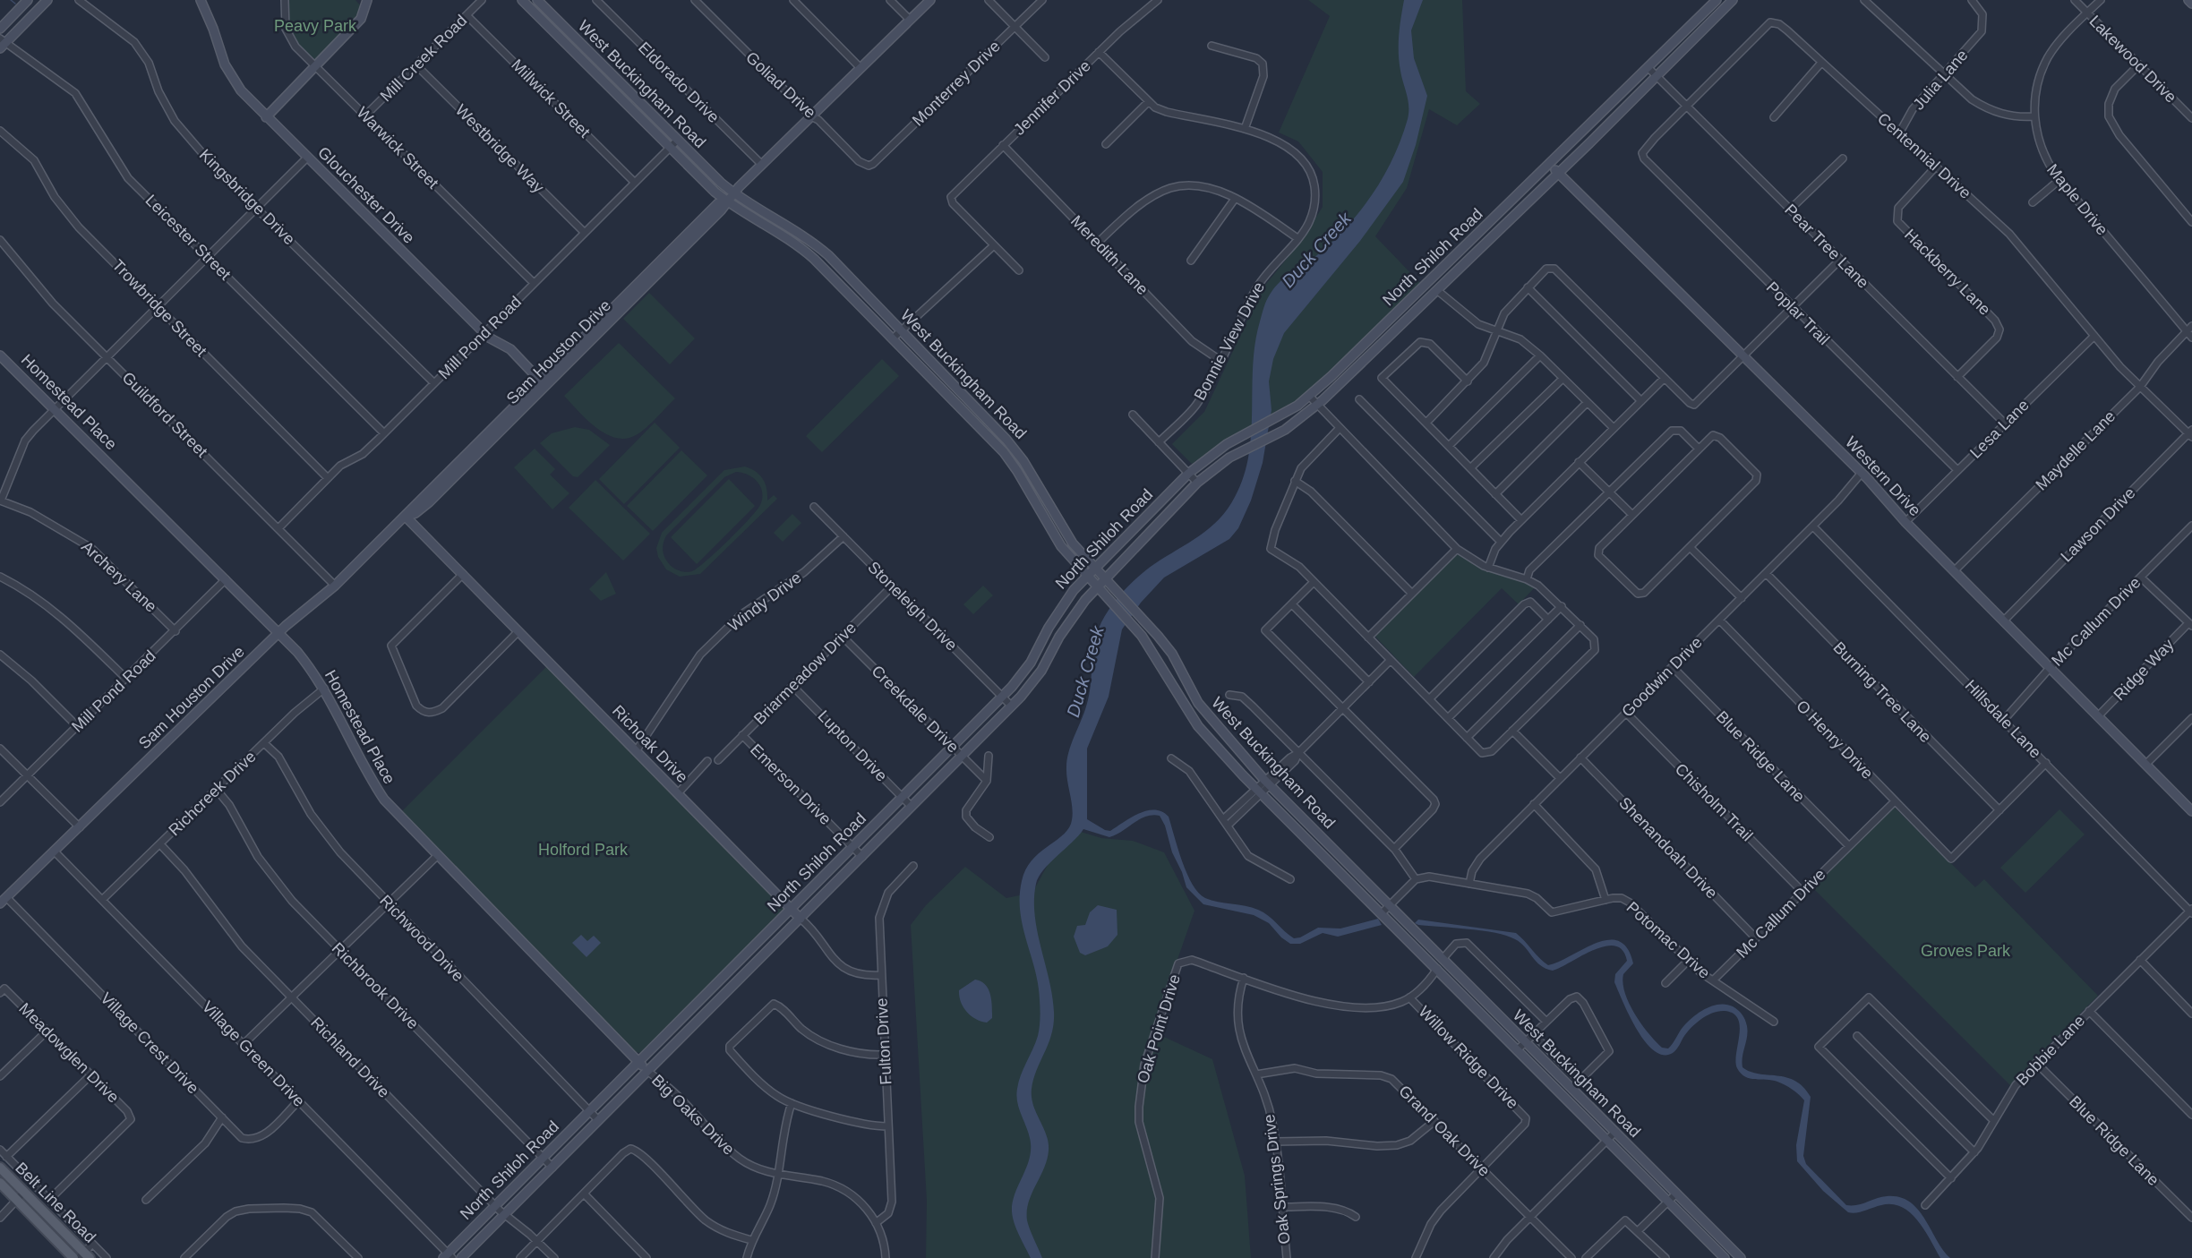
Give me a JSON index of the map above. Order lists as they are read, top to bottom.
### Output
{
  "streets": {
    "main road": [
      "West Buckingham Road",
      "Glouchester Drive",
      "North Shiloh Road",
      "Sam Houston Drive",
      "Homestead Place",
      "Western Drive",
      "Richoak Drive",
      "Belt Line Road"
    ],
    "street": [
      "Mill Creek Road",
      "Lakewood Drive",
      "Julia Lane",
      "Eldorado Drive",
      "Monterrey Drive",
      "Goliad Drive",
      "Jennifer Drive",
      "Millwick Street",
      "Warwick Street",
      "Westbridge Way",
      "Centennial Drive",
      "Kingsbridge Drive",
      "Maple Drive",
      "Leicester Street",
      "Pear Tree Lane",
      "Meredith Lane",
      "Hackberry Lane",
      "Trowbridge Street",
      "Poplar Trail",
      "Mill Pond Road",
      "Bonnie View Drive",
      "Guildford Street",
      "Lesa Lane",
      "Maydelle Lane",
      "Lawson Drive",
      "Archery Lane",
      "Windy Drive",
      "Stoneleigh Drive",
      "Mc Callum Drive",
      "Ridge Way",
      "Briarmeadow Drive",
      "Goodwin Drive",
      "Burning Tree Lane",
      "Creekdale Drive",
      "Hillsdale Lane",
      "O Henry Drive",
      "Lupton Drive",
      "Blue Ridge Lane",
      "Emerson Drive",
      "Richcreek Drive",
      "Chisholm Trail",
      "Shenandoah Drive",
      "Richwood Drive",
      "Potomac Drive",
      "Richbrook Drive",
      "Oak Point Drive",
      "Fulton Drive",
      "Village Crest Drive",
      "Bobbie Lane",
      "Meadowglen Drive",
      "Village Green Drive",
      "Richland Drive",
      "Willow Ridge Drive",
      "Big Oaks Drive",
      "Grand Oak Drive",
      "Oak Springs Drive"
    ]
  },
  "crossings": [
    ["Mill Creek Road", "Millwick Street"],
    ["Mill Creek Road", "Warwick Street"],
    ["Mill Creek Road", "Westbridge Way"],
    ["Lakewood Drive", "Maple Drive"],
    ["Julia Lane", "Centennial Drive"],
    ["Eldorado Drive", "Sam Houston Drive"],
    ["Monterrey Drive", "Goliad Drive"],
    ["West Buckingham Road", "North Shiloh Road"],
    ["West Buckingham Road", "Mill Pond Road"],
    ["West Buckingham Road", "Sam Houston Drive"],
    ["Goliad Drive", "Sam Houston Drive"],
    ["Jennifer Drive", "Meredith Lane"],
    ["Millwick Street", "Mill Pond Road"],
    ["Warwick Street", "Mill Pond Road"],
    ["Westbridge Way", "Mill Pond Road"],
    ["Centennial Drive", "Pear Tree Lane"],
    ["Centennial Drive", "Hackberry Lane"],
    ["Centennial Drive", "Poplar Trail"],
    ["Centennial Drive", "Lesa Lane"],
    ["Centennial Drive", "Maydelle Lane"],
    ["Centennial Drive", "Lawson Drive"],
    ["Glouchester Drive", "Mill Pond Road"],
    ["Glouchester Drive", "Sam Houston Drive"],
    ["Kingsbridge Drive", "Mill Pond Road"],
    ["Maple Drive", "Maydelle Lane"],
    ["Leicester Street", "Mill Pond Road"],
    ["Pear Tree Lane", "North Shiloh Road"],
    ["Pear Tree Lane", "Hackberry Lane"],
    ["Pear Tree Lane", "Lesa Lane"],
    ["Meredith Lane", "Bonnie View Drive"],
    ["North Shiloh Road", "Homestead Place"],
    ["North Shiloh Road", "Western Drive"],
    ["North Shiloh Road", "Stoneleigh Drive"],
    ["North Shiloh Road", "Creekdale Drive"],
    ["North Shiloh Road", "Richoak Drive"],
    ["North Shiloh Road", "Lupton Drive"],
    ["North Shiloh Road", "Emerson Drive"],
    ["North Shiloh Road", "Richwood Drive"],
    ["North Shiloh Road", "Richbrook Drive"],
    ["North Shiloh Road", "Village Green Drive"],
    ["North Shiloh Road", "Richland Drive"],
    ["North Shiloh Road", "Big Oaks Drive"],
    ["Trowbridge Street", "Mill Pond Road"],
    ["Poplar Trail", "Lesa Lane"],
    ["Mill Pond Road", "Homestead Place"],
    ["Mill Pond Road", "Guildford Street"],
    ["Mill Pond Road", "Archery Lane"],
    ["Sam Houston Drive", "Homestead Place"],
    ["Sam Houston Drive", "Guildford Street"],
    ["Sam Houston Drive", "Richoak Drive"],
    ["Sam Houston Drive", "Village Crest Drive"],
    ["Sam Houston Drive", "Village Green Drive"],
    ["Homestead Place", "Richcreek Drive"],
    ["Homestead Place", "Big Oaks Drive"],
    ["Lesa Lane", "Western Drive"],
    ["Maydelle Lane", "Western Drive"],
    ["Western Drive", "Lawson Drive"],
    ["Western Drive", "Mc Callum Drive"],
    ["Western Drive", "Ridge Way"],
    ["Western Drive", "Goodwin Drive"],
    ["Windy Drive", "Stoneleigh Drive"],
    ["Windy Drive", "Richoak Drive"],
    ["Stoneleigh Drive", "Briarmeadow Drive"],
    ["Mc Callum Drive", "Hillsdale Lane"],
    ["Mc Callum Drive", "O Henry Drive"],
    ["Mc Callum Drive", "Blue Ridge Lane"],
    ["Mc Callum Drive", "Chisholm Trail"],
    ["Mc Callum Drive", "Shenandoah Drive"],
    ["Mc Callum Drive", "Potomac Drive"],
    ["Briarmeadow Drive", "Creekdale Drive"],
    ["Briarmeadow Drive", "Lupton Drive"],
    ["Briarmeadow Drive", "Emerson Drive"],
    ["Goodwin Drive", "Burning Tree Lane"],
    ["Goodwin Drive", "Hillsdale Lane"],
    ["Goodwin Drive", "O Henry Drive"],
    ["Goodwin Drive", "Blue Ridge Lane"],
    ["Goodwin Drive", "Chisholm Trail"],
    ["Goodwin Drive", "Shenandoah Drive"],
    ["Goodwin Drive", "Potomac Drive"],
    ["Burning Tree Lane", "O Henry Drive"],
    ["Hillsdale Lane", "Bobbie Lane"],
    ["Richoak Drive", "Fulton Drive"],
    ["Blue Ridge Lane", "Bobbie Lane"],
    ["Richcreek Drive", "Richwood Drive"],
    ["Richcreek Drive", "Richbrook Drive"],
    ["Richcreek Drive", "Village Green Drive"],
    ["Richcreek Drive", "Richland Drive"],
    ["Oak Point Drive", "Oak Springs Drive"],
    ["Fulton Drive", "Big Oaks Drive"],
    ["Village Crest Drive", "Village Green Drive"],
    ["Willow Ridge Drive", "Grand Oak Drive"],
    ["Grand Oak Drive", "Oak Springs Drive"]
  ],
  "water": ["Duck Creek"],
  "parks": ["Peavy Park", "Holford Park", "Groves Park"]
}
